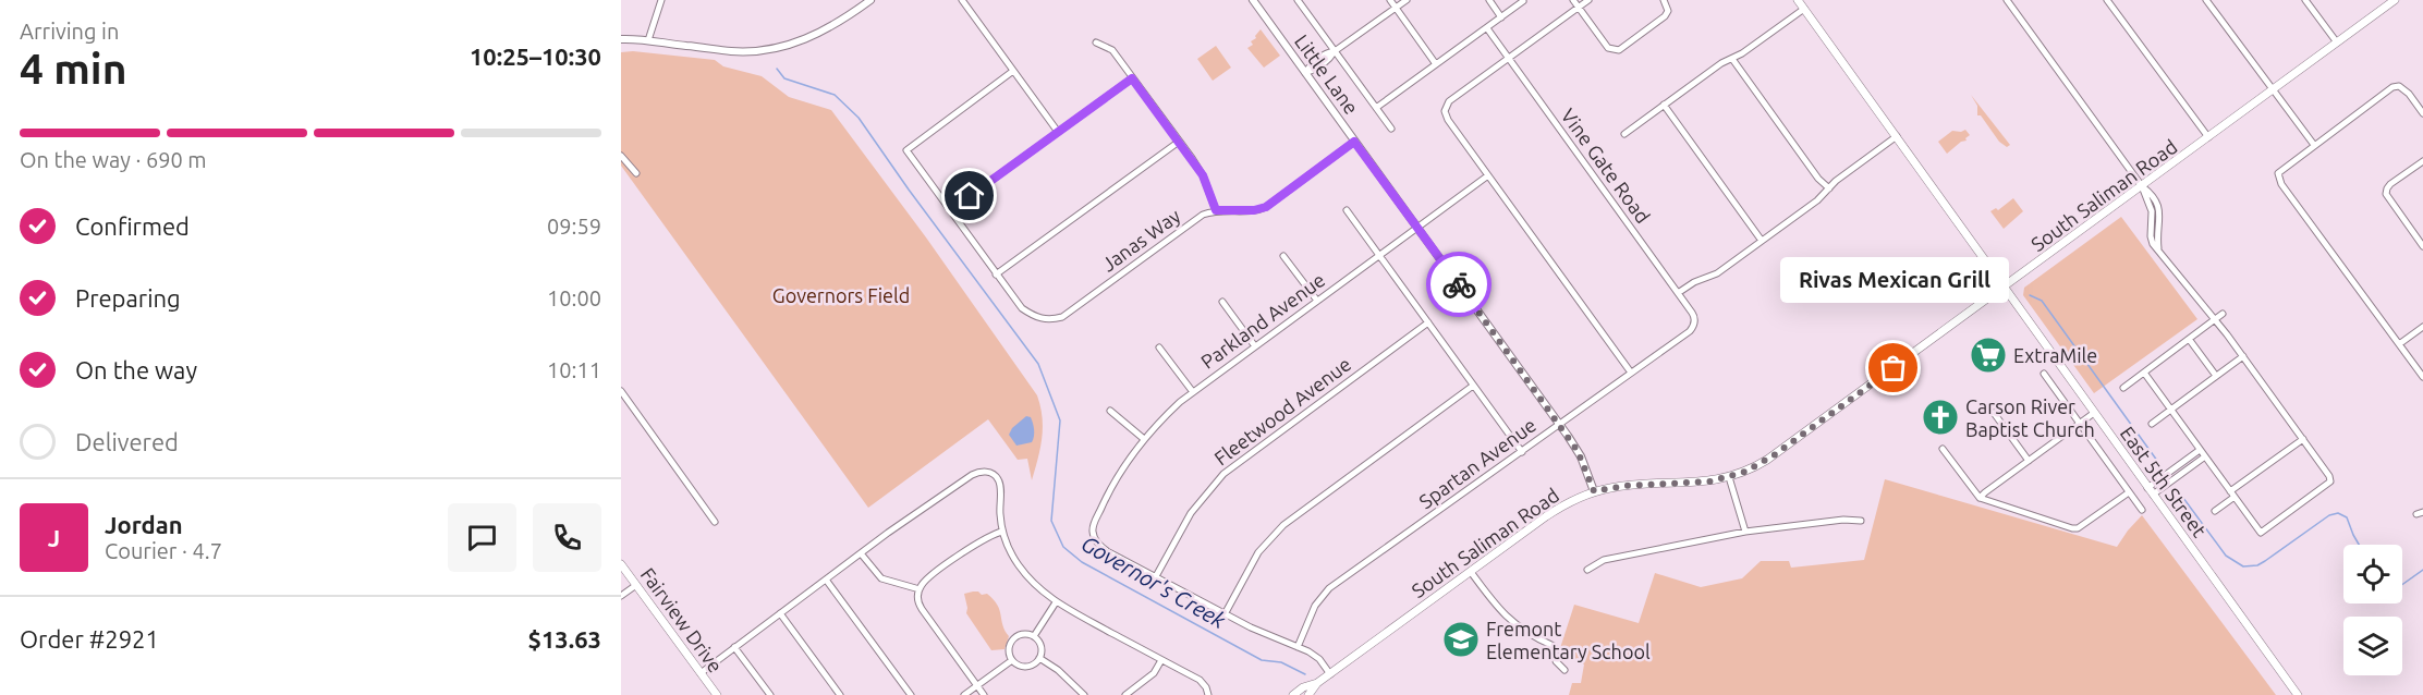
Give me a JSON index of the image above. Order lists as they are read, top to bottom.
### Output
{
  "streets": {
    "main road": ["South Saliman Road", "East 5th Street", "Fairview Drive"],
    "street": [
      "Little Lane",
      "Vine Gate Road",
      "Janas Way",
      "Parkland Avenue",
      "Fleetwood Avenue",
      "Spartan Avenue"
    ]
  },
  "crossings": [
    ["Little Lane", "South Saliman Road"],
    ["Little Lane", "Janas Way"],
    ["Little Lane", "Parkland Avenue"],
    ["Little Lane", "Spartan Avenue"],
    ["Vine Gate Road", "Spartan Avenue"],
    ["South Saliman Road", "East 5th Street"],
    ["Parkland Avenue", "Fleetwood Avenue"]
  ],
  "water": ["Governor's Creek"],
  "parks": ["Governors Field"],
  "places": {
    "supermarket": ["ExtraMile"],
    "other": ["Rivas Mexican Grill"],
    "church": ["Carson River Baptist Church"],
    "school or university": ["Fremont Elementary School"]
  },
  "page": {
    "heading": ["4 min", "Arriving in", "10:25–10:30"],
    "panel": [
      "Jordan",
      "Courier · 4.7",
      "Order #2921",
      "$13.63"
    ],
    "bar": "On the way · 690 m",
    "list": [
      ["Confirmed", "09:59"],
      ["Preparing", "10:00"],
      ["On the way", "10:11"],
      "Delivered"
    ],
    "bubble": "Rivas Mexican Grill",
    "round": "J"
  }
}
